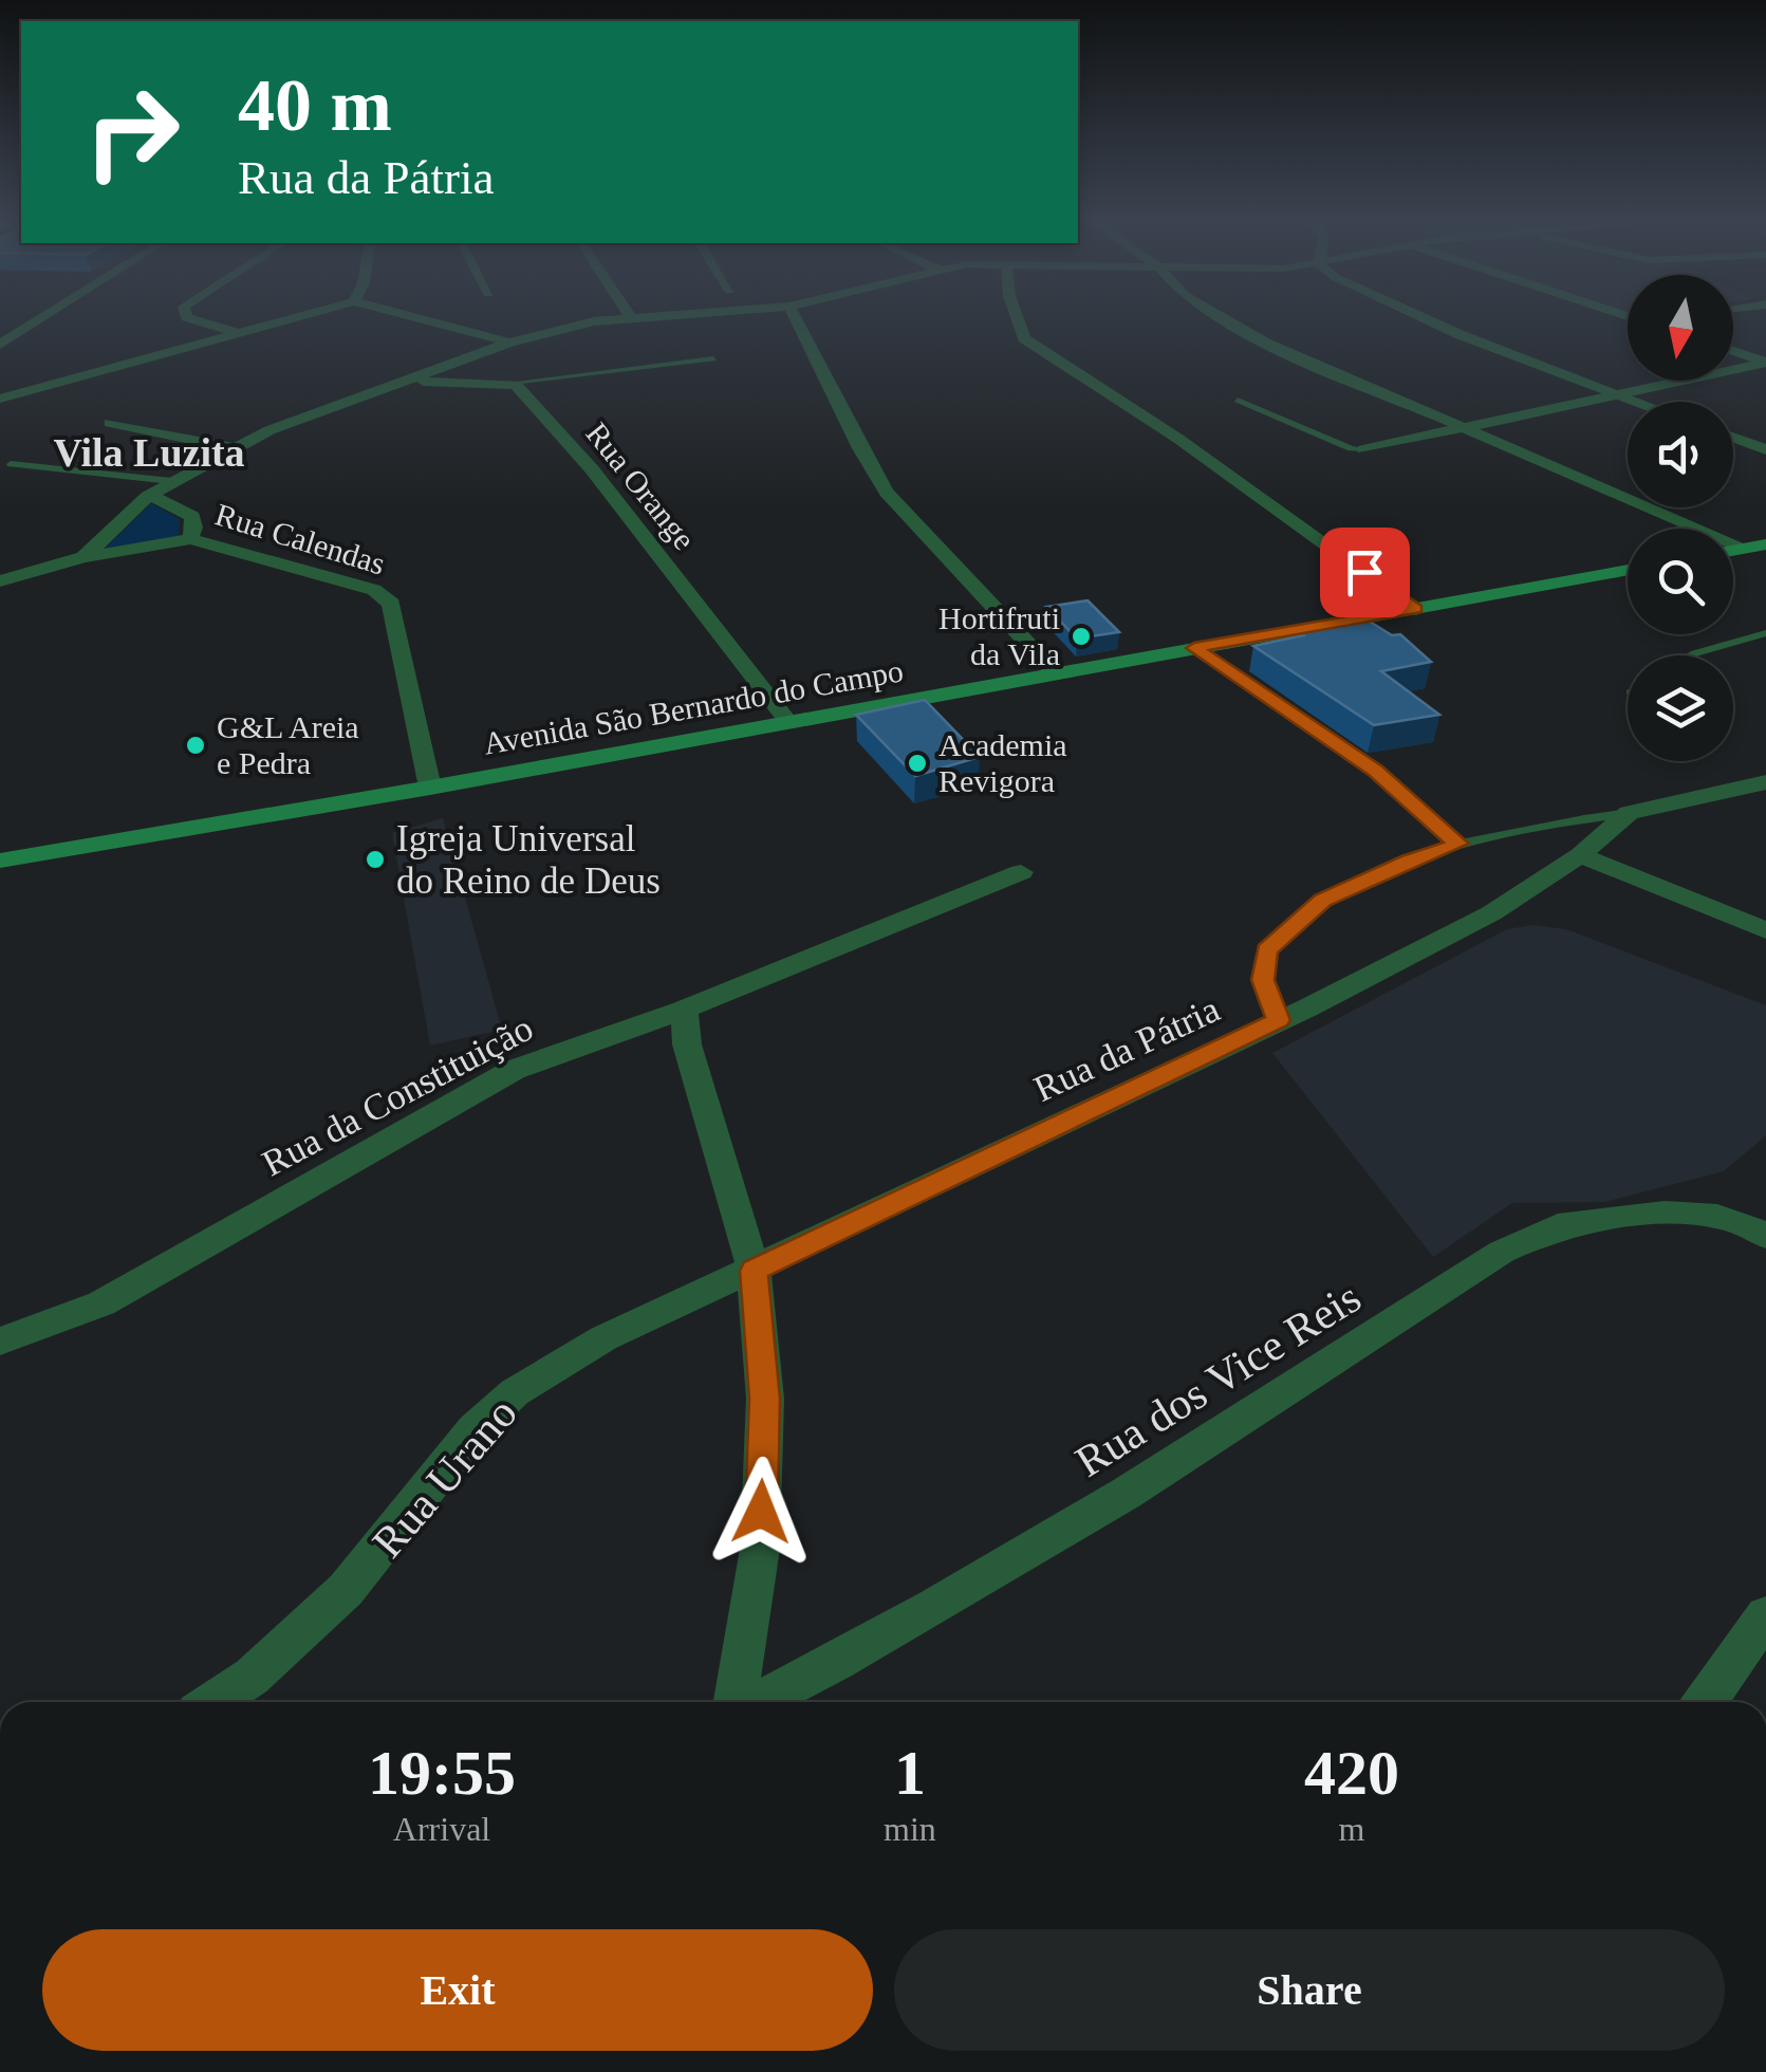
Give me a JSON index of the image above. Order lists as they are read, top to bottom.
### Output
{
  "streets": {
    "main road": ["Avenida São Bernardo do Campo"],
    "street": [
      "Rua Orange",
      "Rua Calendas",
      "Rua da Pátria",
      "Rua da Constituição",
      "Rua dos Vice Reis",
      "Rua Urano"
    ]
  },
  "crossings": [
    ["Rua Orange", "Avenida São Bernardo do Campo"],
    ["Rua Calendas", "Avenida São Bernardo do Campo"],
    ["Rua da Pátria", "Rua Urano"]
  ],
  "districts": ["Vila Luzita"],
  "places": [
    "Hortifruti da Vila",
    "G&L Areia e Pedra",
    "Academia Revigora",
    "Igreja Universal do Reino de Deus"
  ],
  "north": "bottom",
  "page": {
    "turn": ["40 m", "Rua da Pátria"],
    "eta": [
      "19:55",
      "Arrival",
      "1",
      "min",
      "420",
      "m"
    ],
    "buttons": ["Exit", "Share"]
  }
}
